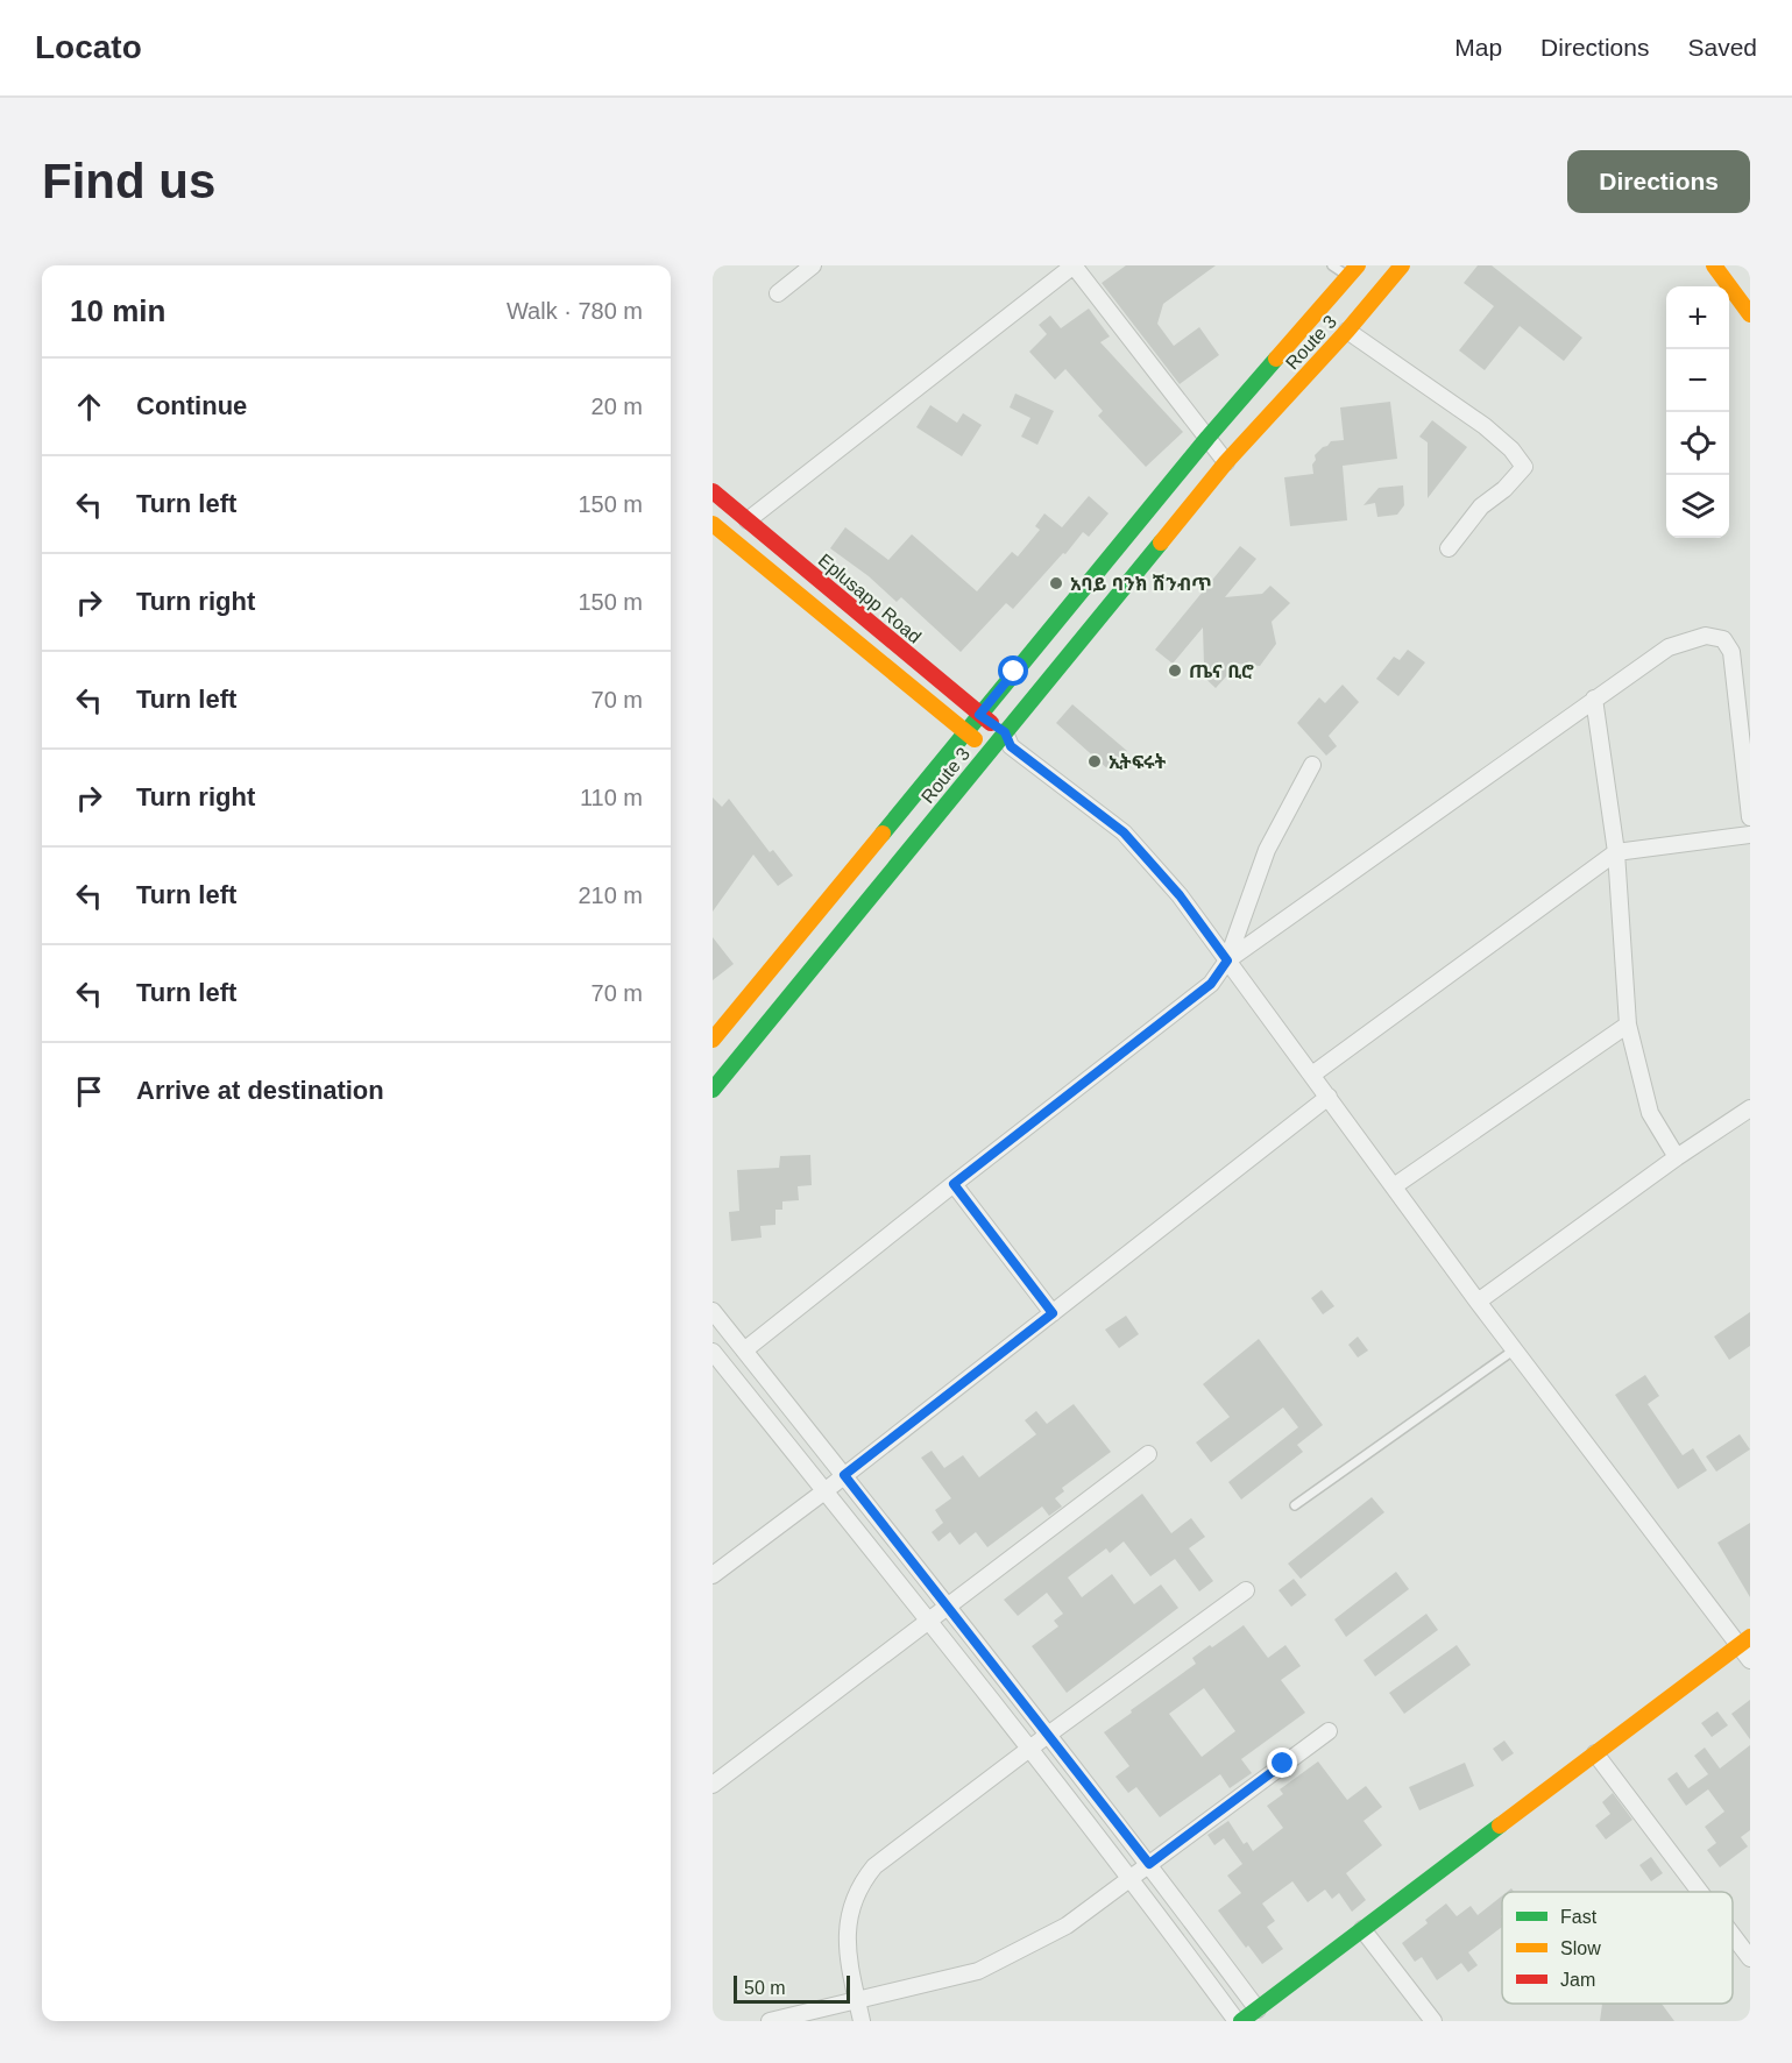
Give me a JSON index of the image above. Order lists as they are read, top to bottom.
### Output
{
  "streets": {
    "main road": ["Route 3", "Eplusapp Road"]
  },
  "crossings": [
    ["Route 3", "Eplusapp Road"]
  ],
  "places": ["አባይ ባንክ ሽንብጥ", "ጤና ቢሮ", "ኢትፍሩት"],
  "legend": ["Fast", "Slow", "Jam"],
  "scale_bar": "50 m",
  "page": {
    "header": "Locato",
    "nav": ["Map", "Directions", "Saved"],
    "buttons": "Directions",
    "title": "Find us",
    "heading": ["10 min", "Walk · 780 m"],
    "map_buttons": ["+", "−"],
    "list": [
      ["Continue", "20 m"],
      ["Turn left", "150 m"],
      ["Turn right", "150 m"],
      ["Turn left", "70 m"],
      ["Turn right", "110 m"],
      ["Turn left", "210 m"],
      ["Turn left", "70 m"],
      "Arrive at destination"
    ],
    "scale": "50 m"
  }
}
